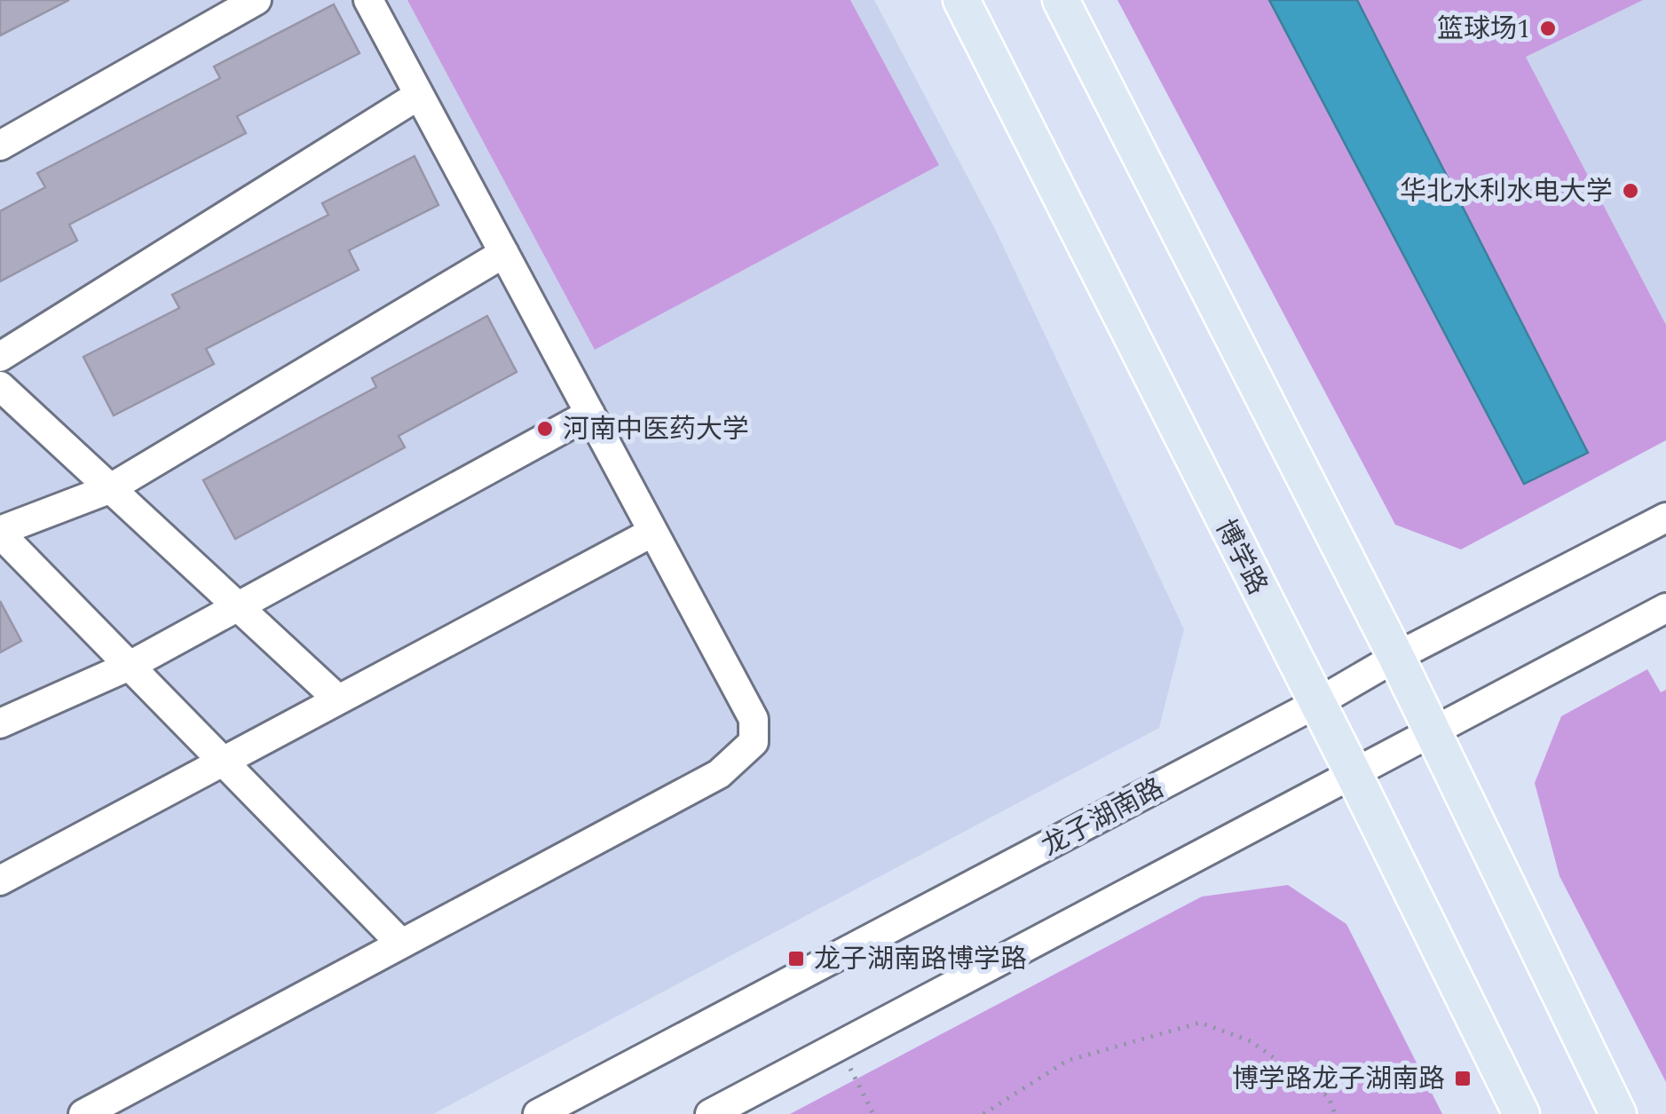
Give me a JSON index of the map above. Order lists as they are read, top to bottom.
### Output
{
  "streets": {
    "main road": ["博学路"],
    "street": ["龙子湖南路"]
  },
  "crossings": [
    ["博学路", "龙子湖南路"]
  ],
  "places": {
    "other": ["篮球场1", "华北水利水电大学", "河南中医药大学"],
    "transit": ["龙子湖南路博学路", "博学路龙子湖南路"]
  }
}
